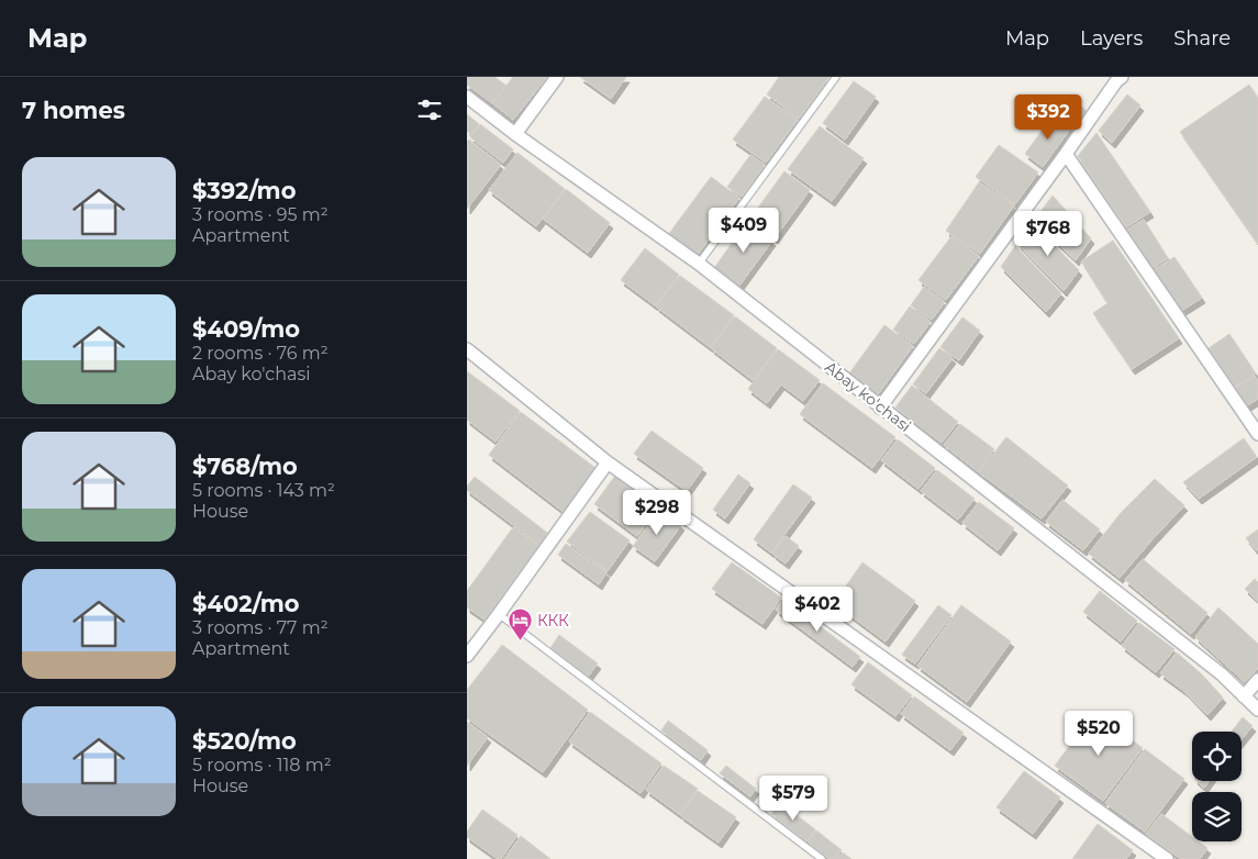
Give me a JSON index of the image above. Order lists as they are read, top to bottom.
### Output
{
  "streets": {
    "street": ["Abay ko'chasi"]
  },
  "places": {
    "hotel": ["ККК"]
  },
  "page": {
    "header": "Map",
    "nav": ["Map", "Layers", "Share"],
    "heading": "7 homes",
    "price": [
      "$392",
      "$409",
      "$768",
      "$298",
      "$402",
      "$520",
      "$579"
    ],
    "list": [
      {
        "name": "$392/mo",
        "note": "3 rooms · 95 m² · Apartment"
      },
      {
        "name": "$409/mo",
        "note": "2 rooms · 76 m² · Abay ko'chasi"
      },
      {
        "name": "$768/mo",
        "note": "5 rooms · 143 m² · House"
      },
      {
        "name": "$402/mo",
        "note": "3 rooms · 77 m² · Apartment"
      },
      {
        "name": "$520/mo",
        "note": "5 rooms · 118 m² · House"
      }
    ]
  }
}
